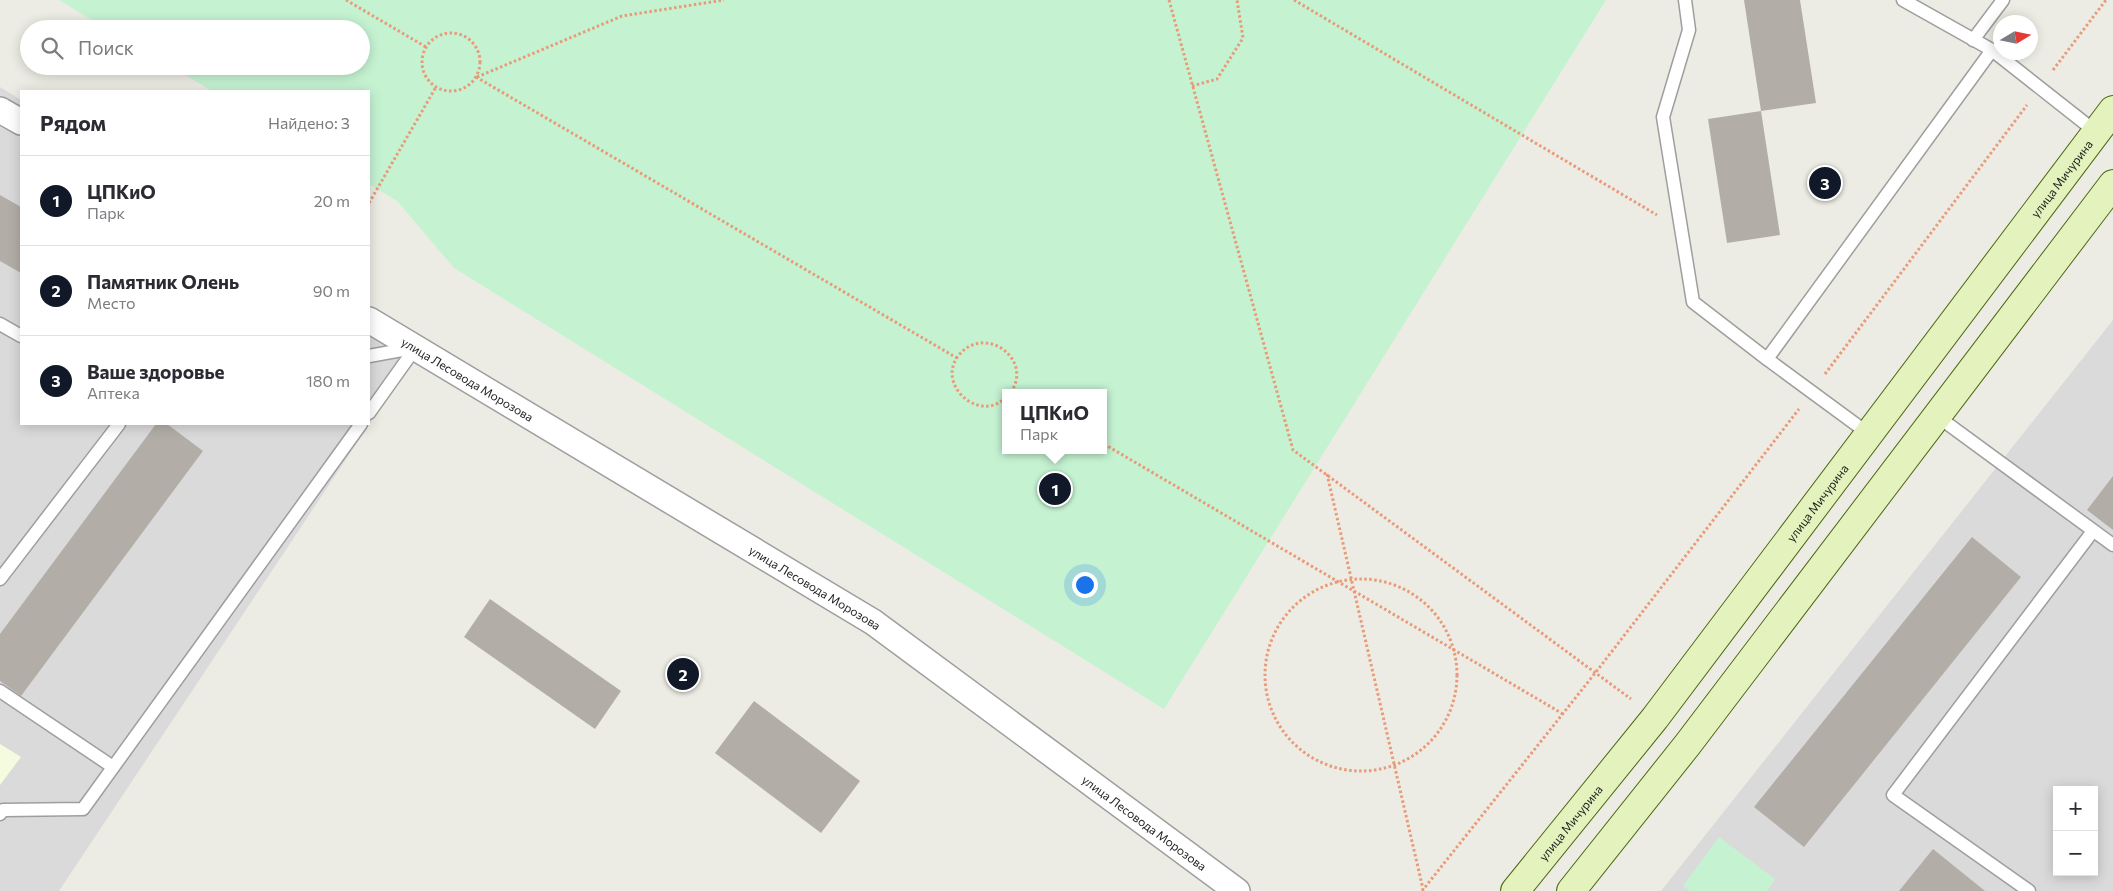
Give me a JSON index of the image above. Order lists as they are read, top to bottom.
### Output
{
  "streets": {
    "street": ["улица Мичурина", "улица Лесовода Морозова"]
  },
  "north": "right",
  "page": {
    "search": "Поиск",
    "heading": ["Рядом", "Найдено: 3"],
    "list": [
      {
        "mark": "1",
        "name": "ЦПКиО",
        "note": "Парк",
        "value": "20 m"
      },
      {
        "mark": "2",
        "name": "Памятник Олень",
        "note": "Место",
        "value": "90 m"
      },
      {
        "mark": "3",
        "name": "Ваше здоровье",
        "note": "Аптека",
        "value": "180 m"
      }
    ],
    "pins": ["3", "1", "2"],
    "popup": ["ЦПКиО", "Парк"],
    "map_buttons": ["+", "−"]
  }
}
